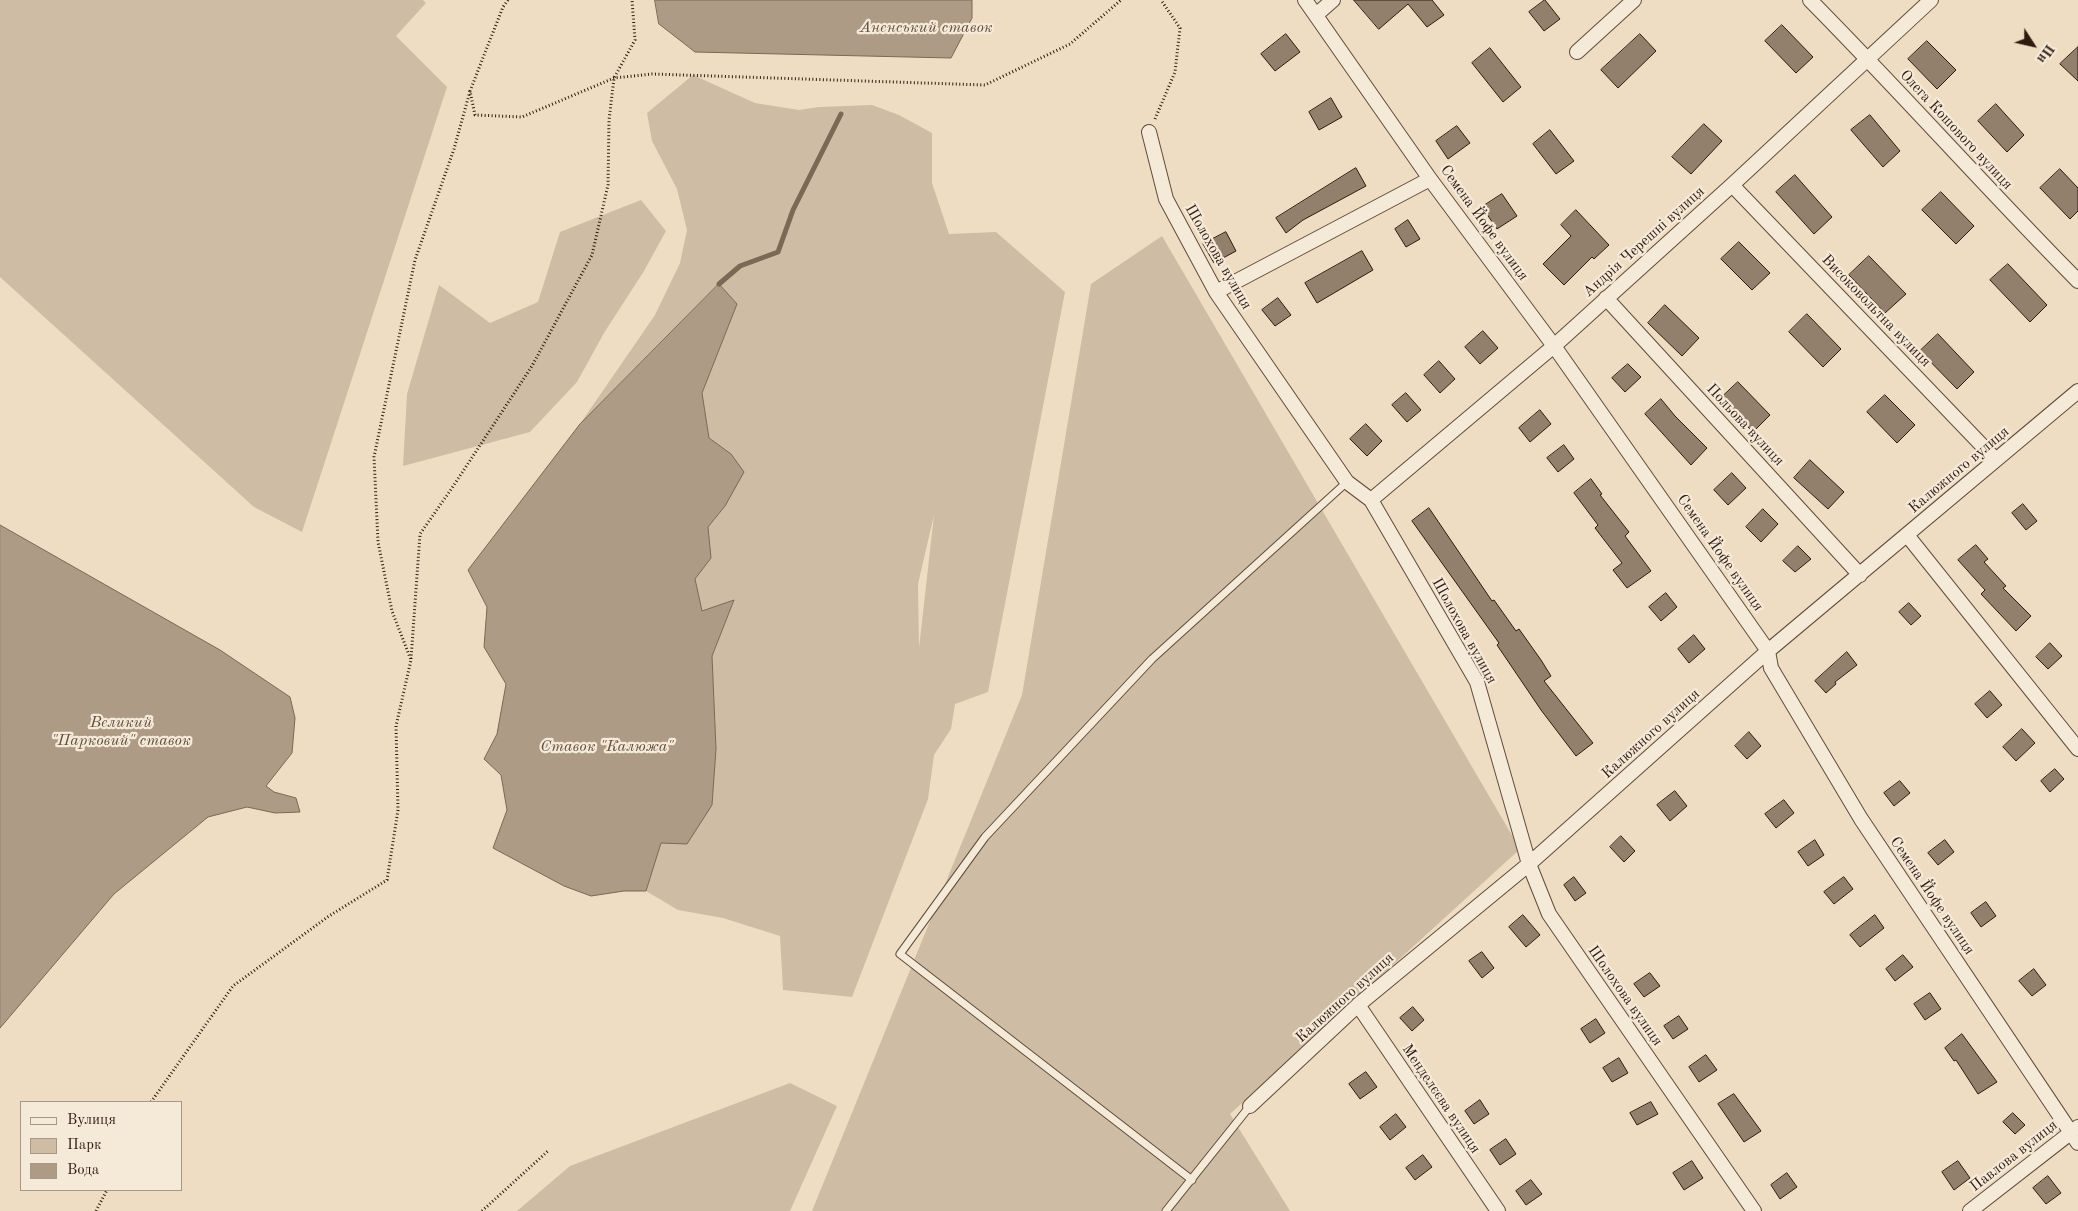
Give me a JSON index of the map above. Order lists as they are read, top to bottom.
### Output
{
  "streets": {
    "street": [
      "Олега Кошового вулиця",
      "Семена Йофе вулиця",
      "Андрія Черешні вулиця",
      "Шолохова вулиця",
      "Високовольтна вулиця",
      "Польова вулиця",
      "Калюжного вулиця",
      "Менделєєва вулиця",
      "Павлова вулиця"
    ]
  },
  "crossings": [
    ["Олега Кошового вулиця", "Андрія Черешні вулиця"],
    ["Семена Йофе вулиця", "Андрія Черешні вулиця"],
    ["Семена Йофе вулиця", "Калюжного вулиця"],
    ["Семена Йофе вулиця", "Павлова вулиця"],
    ["Андрія Черешні вулиця", "Шолохова вулиця"],
    ["Андрія Черешні вулиця", "Високовольтна вулиця"],
    ["Андрія Черешні вулиця", "Польова вулиця"],
    ["Шолохова вулиця", "Калюжного вулиця"],
    ["Високовольтна вулиця", "Калюжного вулиця"],
    ["Польова вулиця", "Калюжного вулиця"],
    ["Калюжного вулиця", "Менделєєва вулиця"]
  ],
  "water": ["Аненський ставок", "Великий \"Парковий\" ставок", "Ставок \"Калюжа\""],
  "legend": ["Вулиця", "Парк", "Вода"],
  "north": "bottom right"
}
